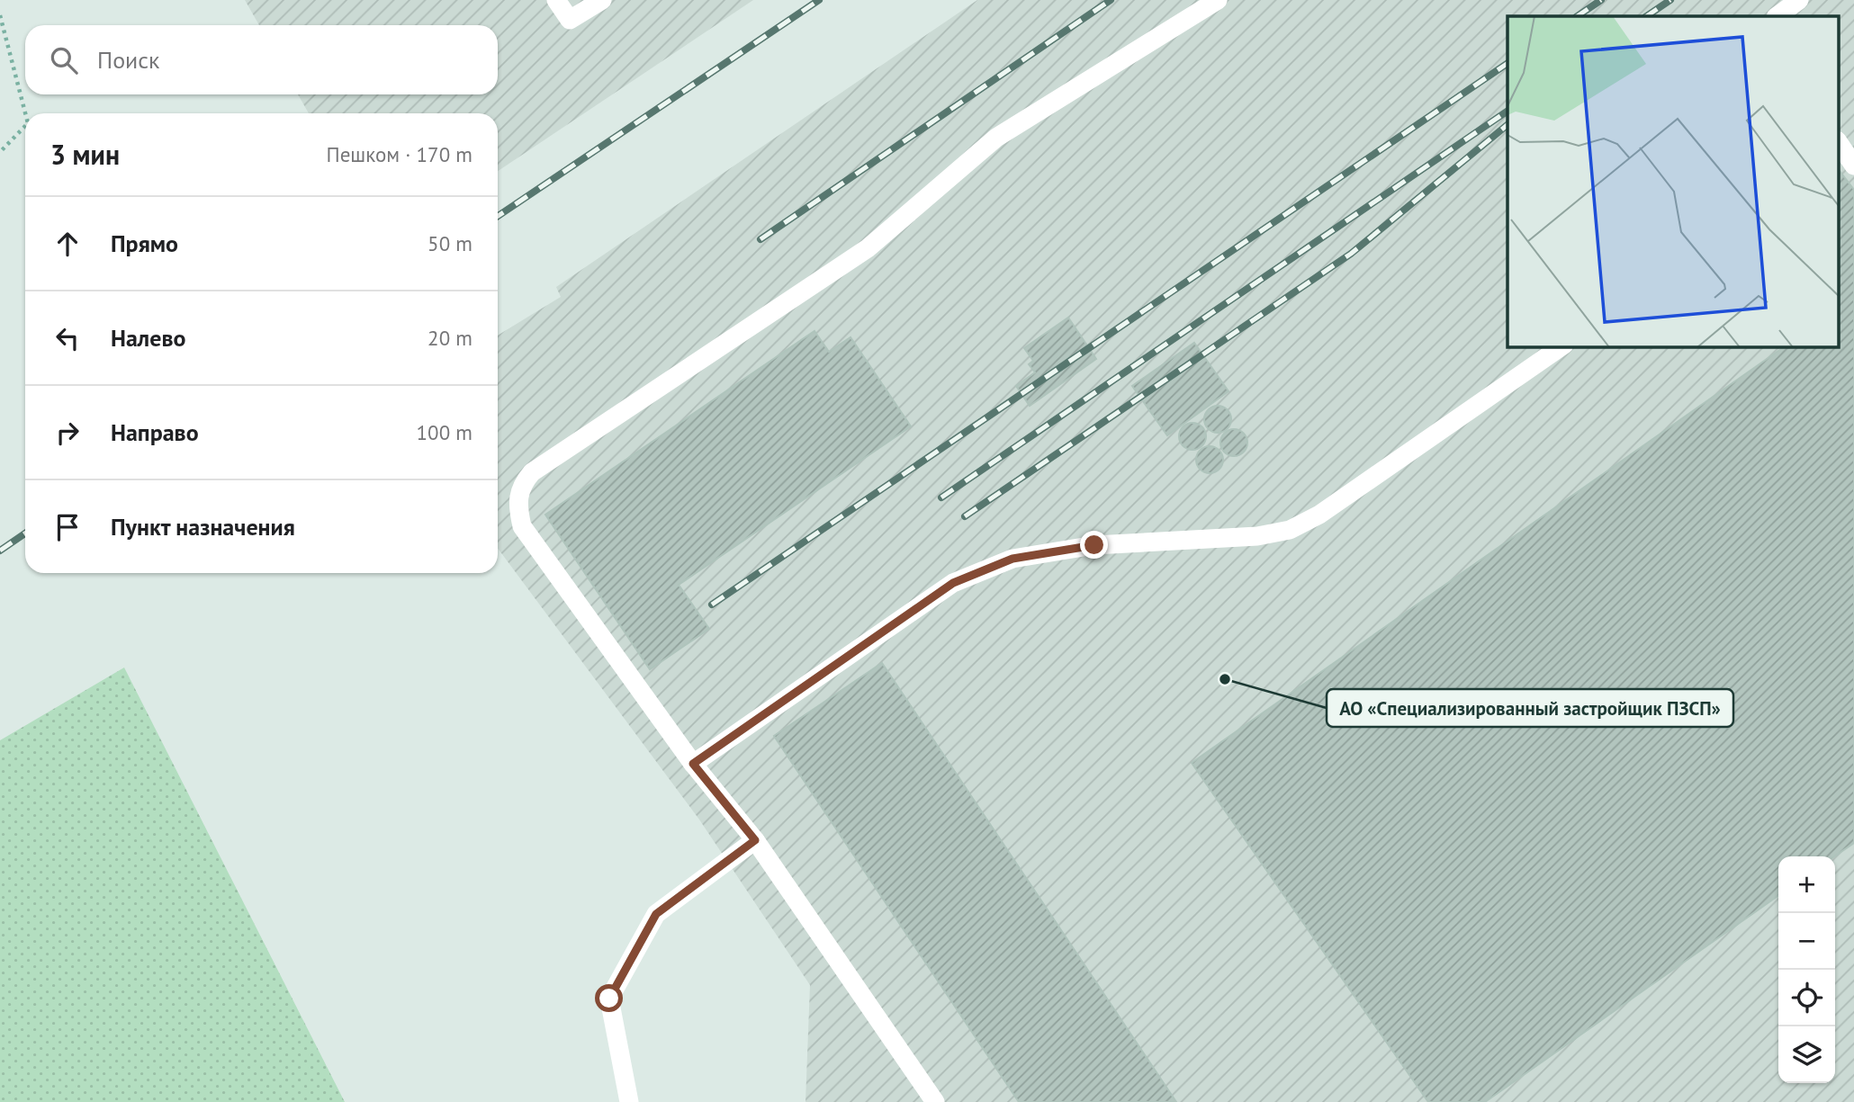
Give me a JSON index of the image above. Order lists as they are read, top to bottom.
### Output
{
  "places": ["АО «Специализированный застройщик ПЗСП»"],
  "page": {
    "search": "Поиск",
    "heading": ["3 мин", "Пешком · 170 m"],
    "list": [
      ["Прямо", "50 m"],
      ["Налево", "20 m"],
      ["Направо", "100 m"],
      "Пункт назначения"
    ],
    "map_buttons": ["+", "−"]
  }
}
